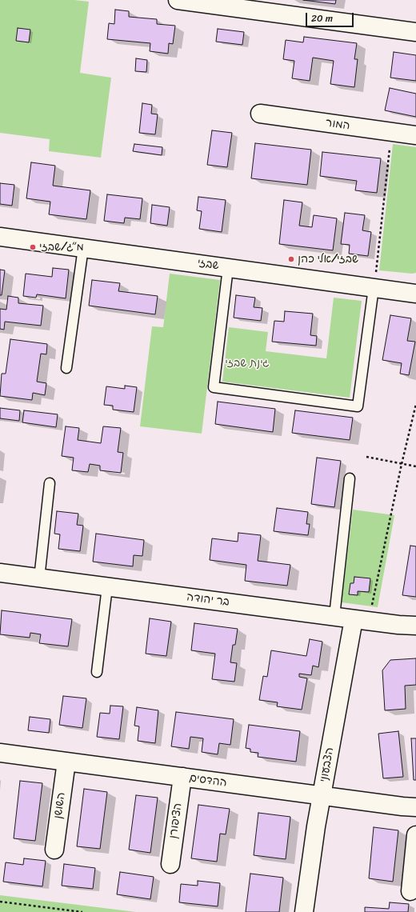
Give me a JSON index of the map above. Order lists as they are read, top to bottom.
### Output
{
  "streets": {
    "street": [
      "המור",
      "שבזי",
      "בר יהודה",
      "הצבעוני",
      "ההדסים",
      "השושן",
      "הציפורן"
    ]
  },
  "crossings": [
    ["בר יהודה", "הצבעוני"],
    ["הצבעוני", "ההדסים"],
    ["ההדסים", "השושן"],
    ["ההדסים", "הציפורן"]
  ],
  "parks": ["גינת שבזי"],
  "places": ["מ״ג/שבזי", "שבזי/אלי כהן"],
  "scale_bar": "20 m"
}
